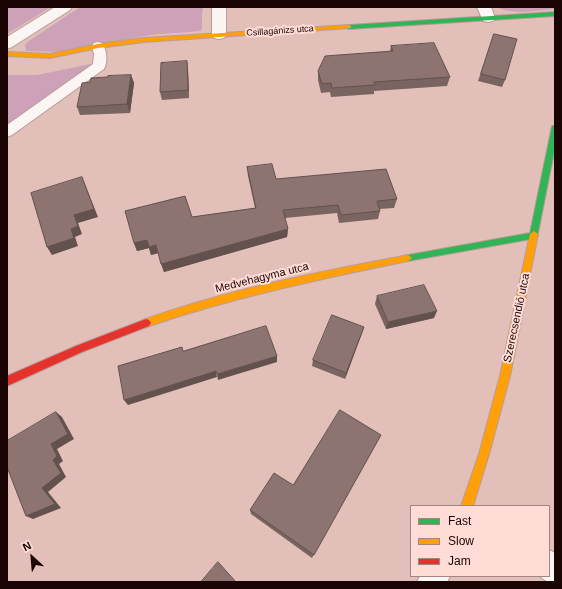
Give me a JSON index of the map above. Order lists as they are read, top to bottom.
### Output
{
  "streets": {
    "street": ["Csillagánizs utca", "Medvehagyma utca", "Szerecsendió utca"]
  },
  "crossings": [
    ["Medvehagyma utca", "Szerecsendió utca"]
  ],
  "legend": ["Fast", "Slow", "Jam"],
  "north": "top left"
}
